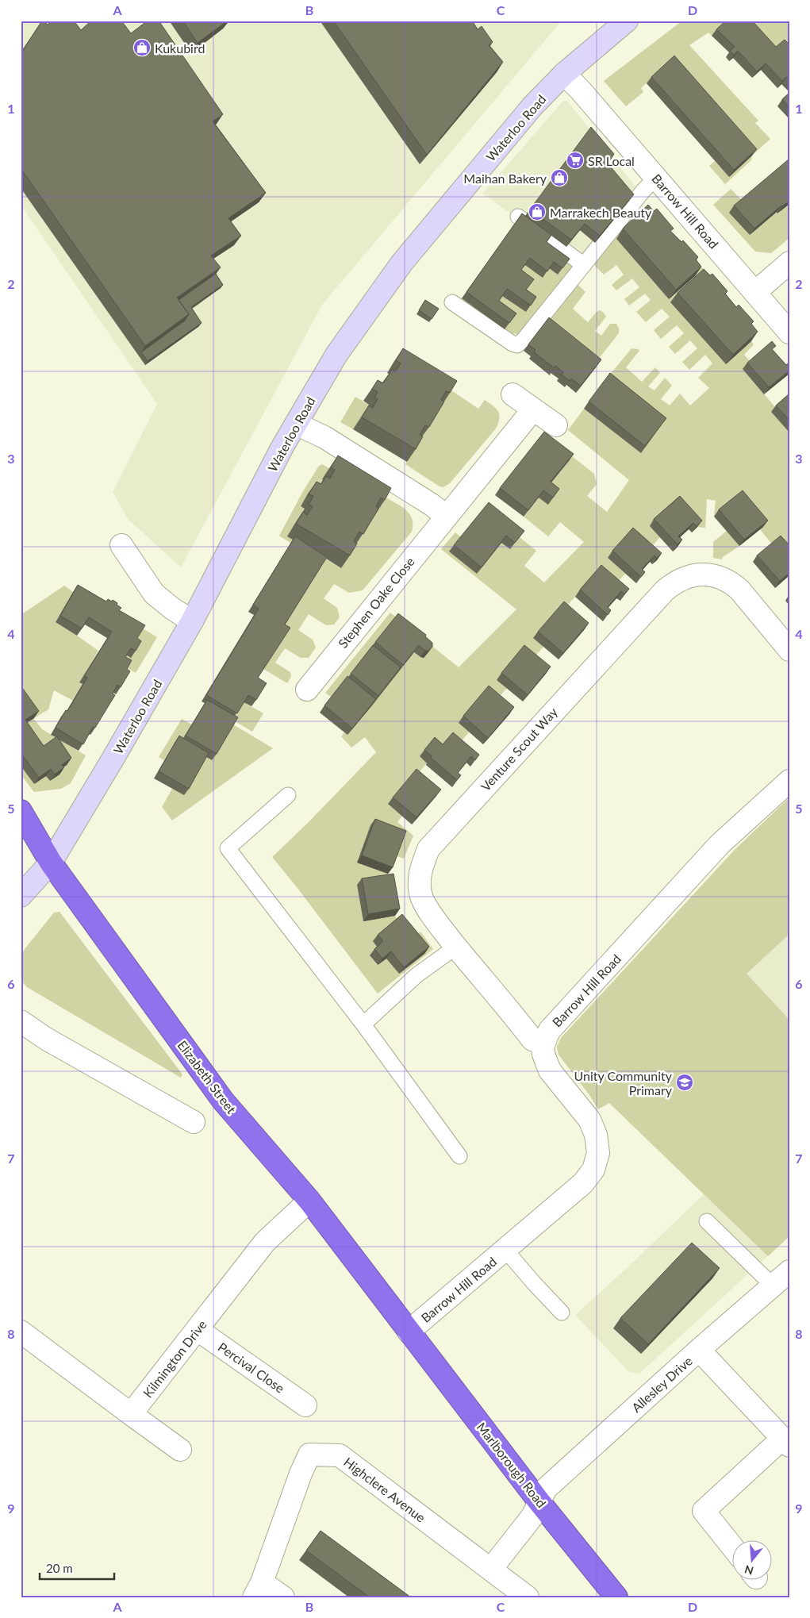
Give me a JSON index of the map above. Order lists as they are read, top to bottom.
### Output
{
  "streets": {
    "highway": ["Elizabeth Street", "Marlborough Road"],
    "main road": ["Waterloo Road"],
    "street": [
      "Barrow Hill Road",
      "Stephen Oake Close",
      "Venture Scout Way",
      "Kilmington Drive",
      "Percival Close",
      "Allesley Drive",
      "Highclere Avenue"
    ]
  },
  "crossings": [
    ["Waterloo Road", "Barrow Hill Road"],
    ["Waterloo Road", "Elizabeth Street"],
    ["Barrow Hill Road", "Venture Scout Way"],
    ["Barrow Hill Road", "Elizabeth Street"],
    ["Barrow Hill Road", "Marlborough Road"],
    ["Elizabeth Street", "Kilmington Drive"],
    ["Elizabeth Street", "Marlborough Road"],
    ["Kilmington Drive", "Percival Close"],
    ["Allesley Drive", "Marlborough Road"]
  ],
  "places": {
    "shop": ["Kukubird", "Maihan Bakery", "Marrakech Beauty"],
    "supermarket": ["SR Local"],
    "school or university": ["Unity Community Primary"]
  },
  "scale_bar": "20 m",
  "north": "bottom",
  "grid": {
    "columns": [
      "A",
      "B",
      "C",
      "D"
    ],
    "rows": [
      "1",
      "2",
      "3",
      "4",
      "5",
      "6",
      "7",
      "8",
      "9"
    ]
  }
}
